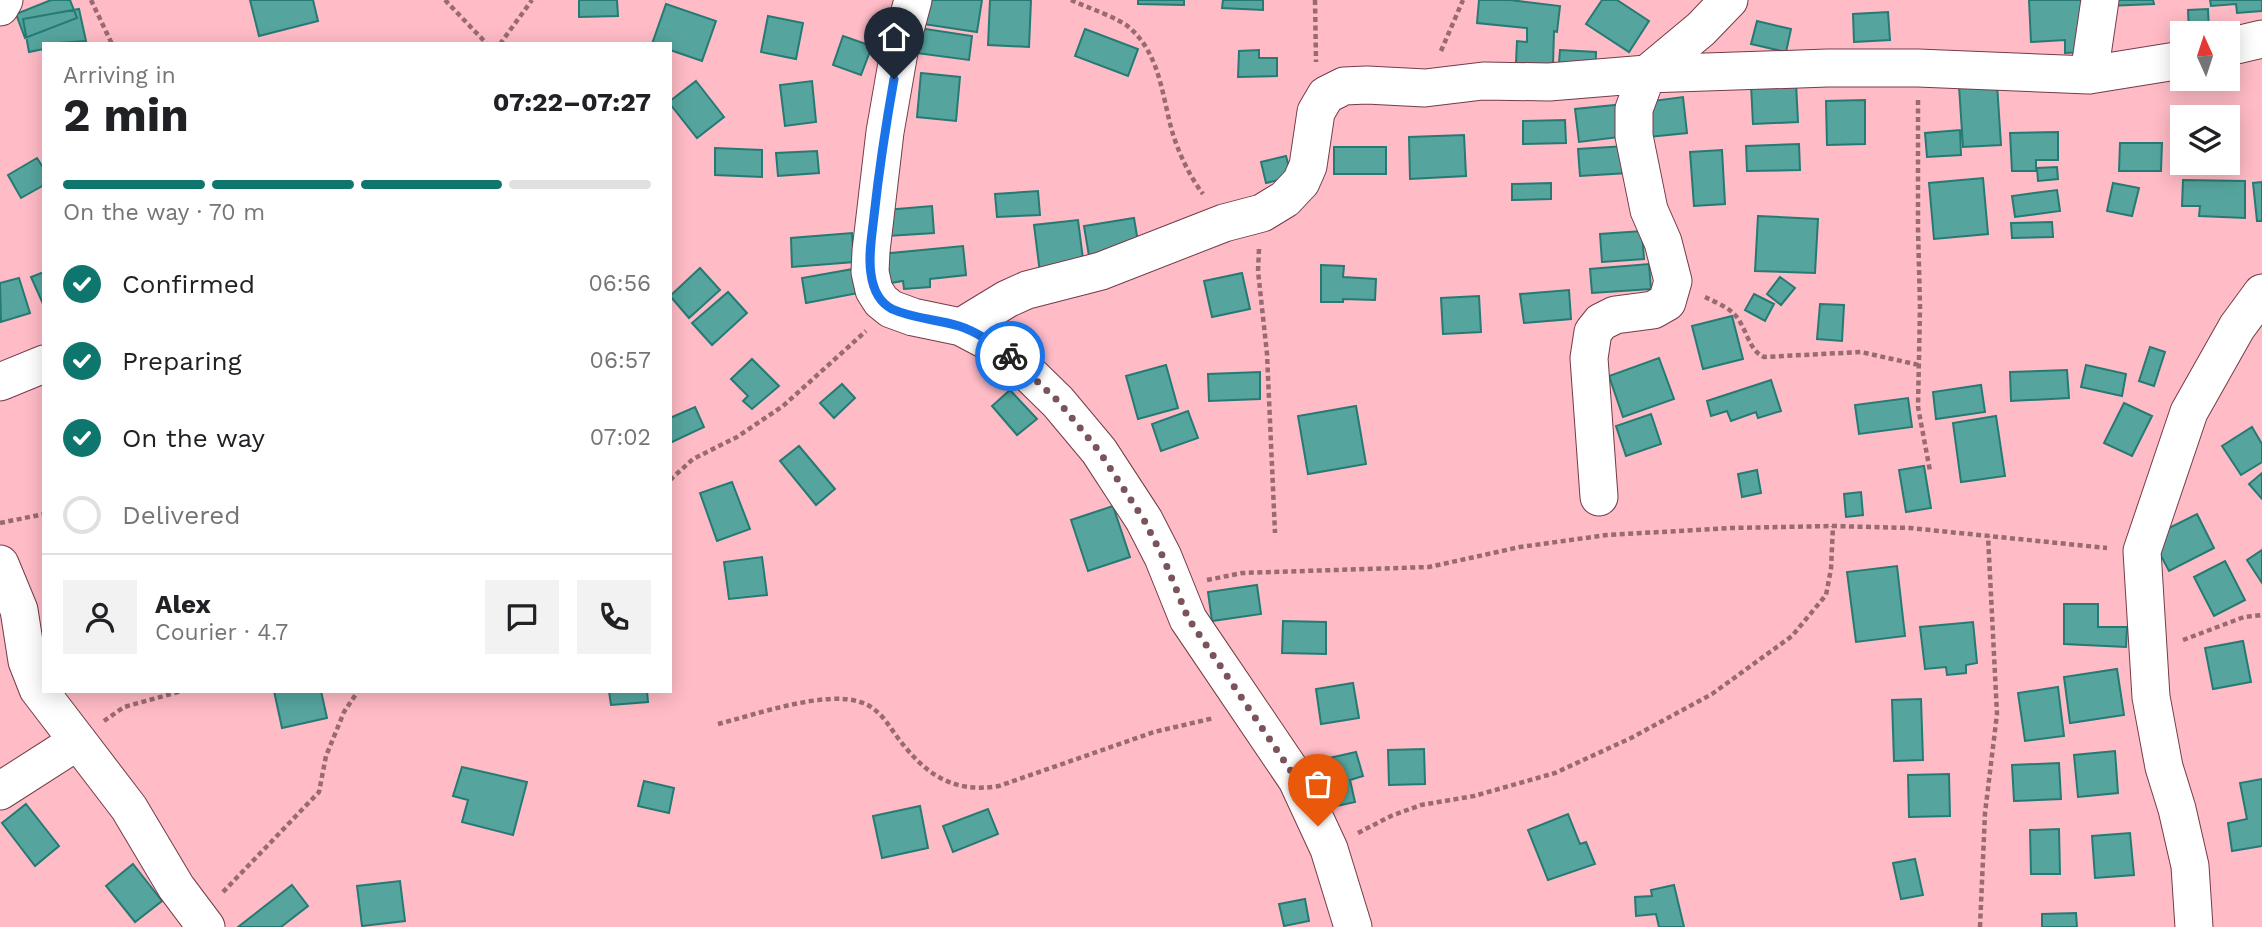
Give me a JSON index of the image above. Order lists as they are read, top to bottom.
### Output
{
  "north": "top",
  "page": {
    "heading": ["2 min", "Arriving in", "07:22–07:27"],
    "panel": ["Alex", "Courier · 4.7"],
    "bar": "On the way · 70 m",
    "list": [
      ["Confirmed", "06:56"],
      ["Preparing", "06:57"],
      ["On the way", "07:02"],
      "Delivered"
    ]
  }
}
